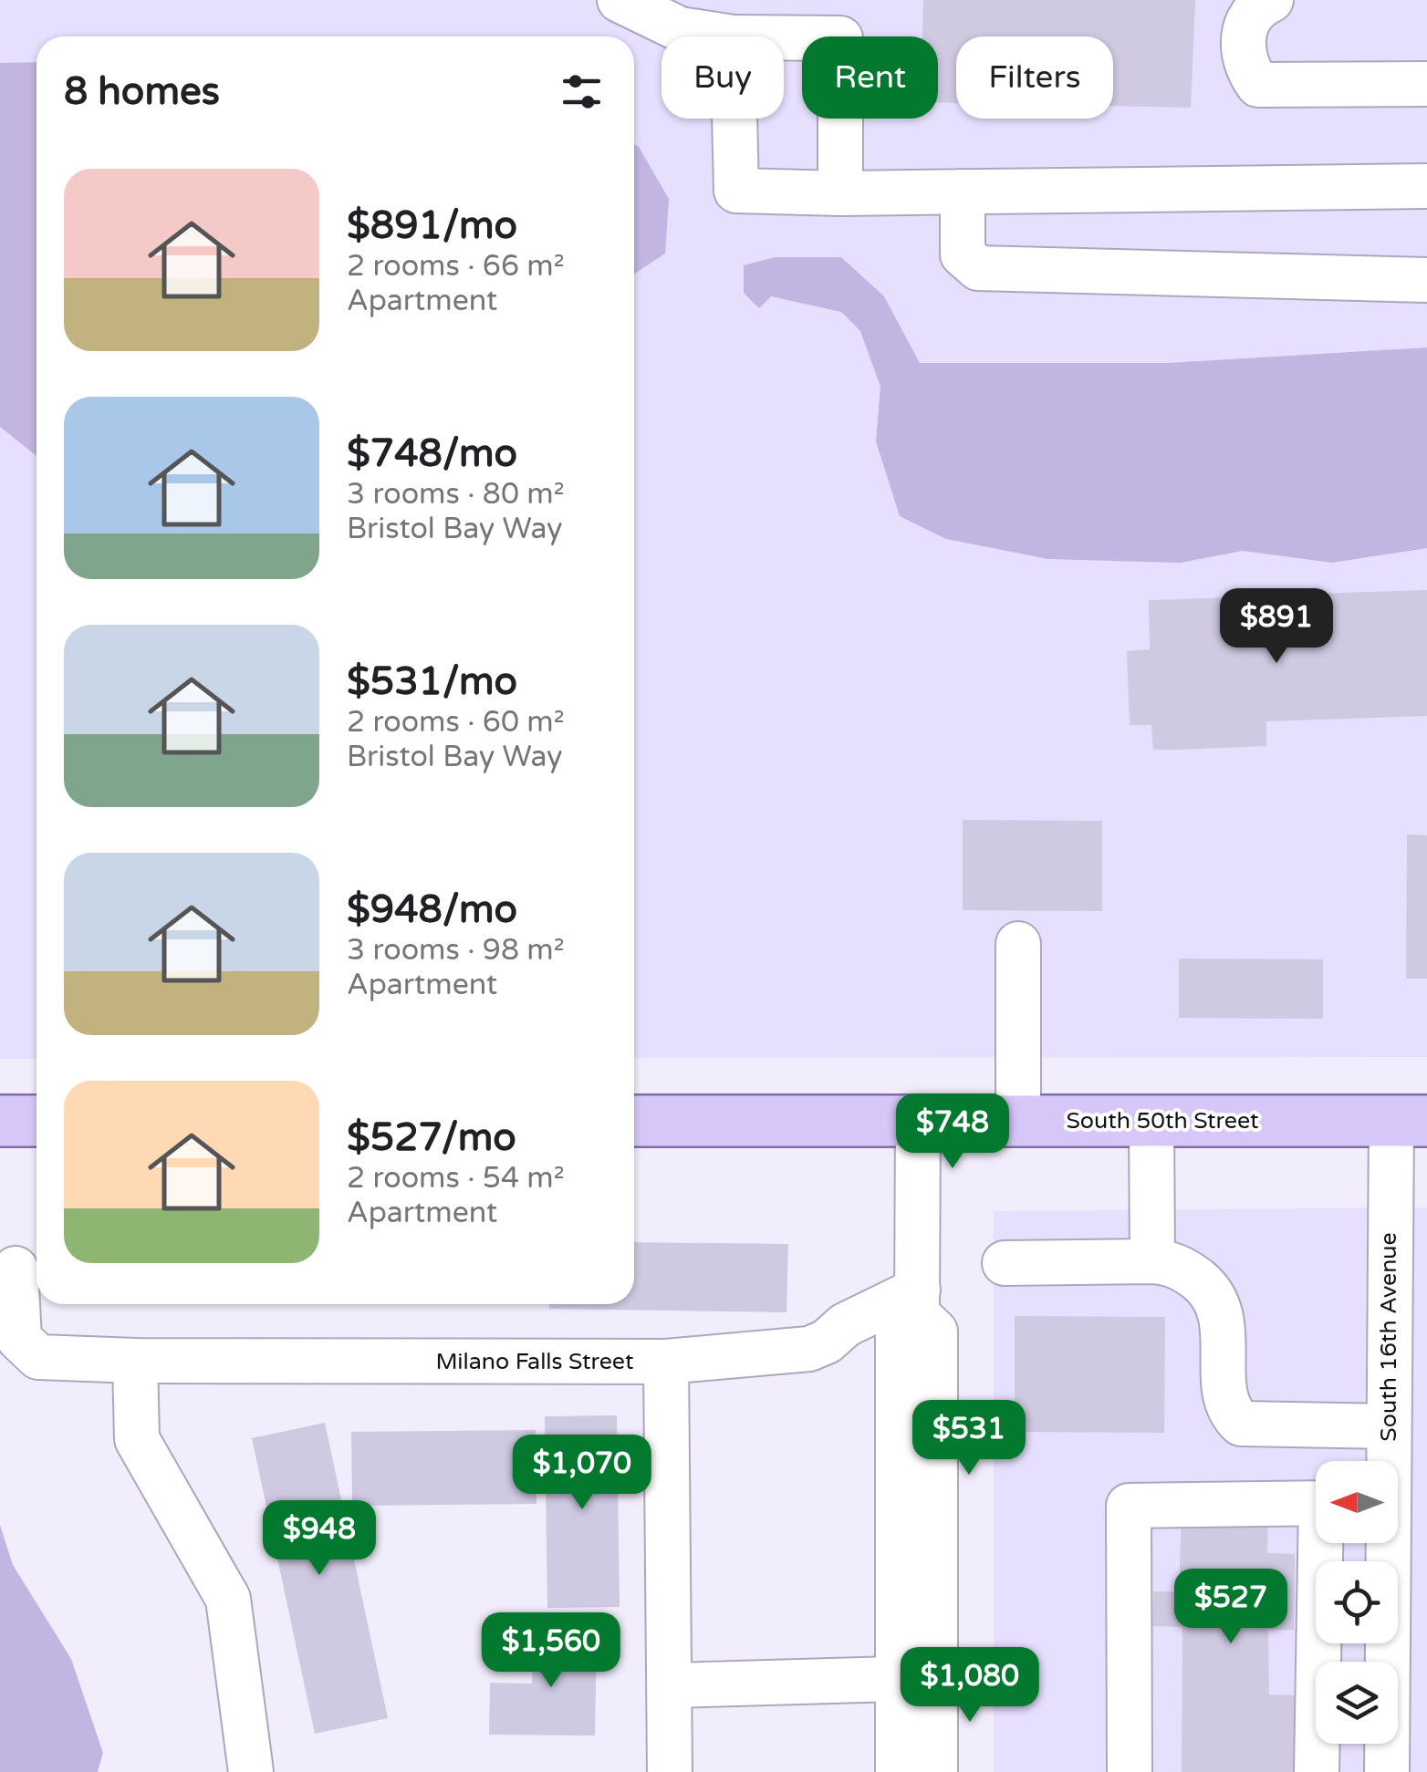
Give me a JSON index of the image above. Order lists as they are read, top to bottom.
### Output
{
  "streets": {
    "main road": ["South 50th Street"],
    "street": ["South 16th Avenue", "Milano Falls Street"]
  },
  "crossings": [
    ["South 50th Street", "South 16th Avenue"]
  ],
  "north": "left",
  "page": {
    "chip": ["Buy", "Rent", "Filters"],
    "heading": "8 homes",
    "list": [
      {
        "name": "$891/mo",
        "note": "2 rooms · 66 m² · Apartment"
      },
      {
        "name": "$748/mo",
        "note": "3 rooms · 80 m² · Bristol Bay Way"
      },
      {
        "name": "$531/mo",
        "note": "2 rooms · 60 m² · Bristol Bay Way"
      },
      {
        "name": "$948/mo",
        "note": "3 rooms · 98 m² · Apartment"
      },
      {
        "name": "$527/mo",
        "note": "2 rooms · 54 m² · Apartment"
      }
    ],
    "price": [
      "$891",
      "$748",
      "$531",
      "$1,070",
      "$948",
      "$527",
      "$1,560",
      "$1,080"
    ]
  }
}
